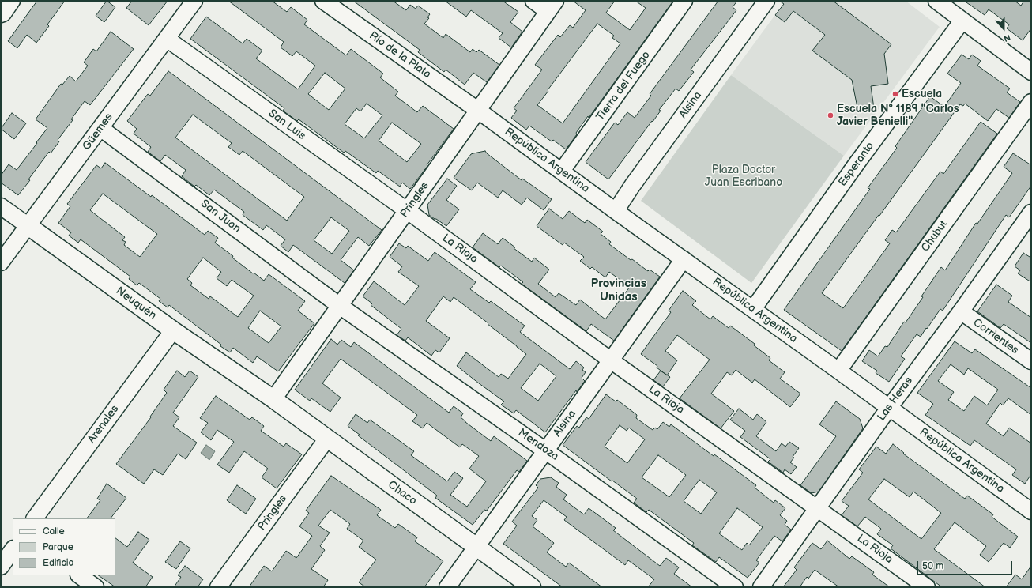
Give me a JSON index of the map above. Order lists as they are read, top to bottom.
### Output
{
  "streets": {
    "main road": ["Neuquén", "Chaco"],
    "street": [
      "Río de la Plata",
      "Tierra del Fuego",
      "Alsina",
      "San Luis",
      "Güemes",
      "República Argentina",
      "Esperanto",
      "Pringles",
      "San Juan",
      "Chubut",
      "La Rioja",
      "Corrientes",
      "Las Heras",
      "Arenales",
      "Mendoza"
    ]
  },
  "crossings": [
    ["Río de la Plata", "República Argentina"],
    ["Río de la Plata", "Pringles"],
    ["Tierra del Fuego", "República Argentina"],
    ["Alsina", "República Argentina"],
    ["Alsina", "La Rioja"],
    ["Alsina", "Mendoza"],
    ["Alsina", "Chaco"],
    ["San Luis", "Güemes"],
    ["San Luis", "Pringles"],
    ["San Luis", "La Rioja"],
    ["Güemes", "San Juan"],
    ["Güemes", "Neuquén"],
    ["República Argentina", "Esperanto"],
    ["República Argentina", "Pringles"],
    ["República Argentina", "Chubut"],
    ["República Argentina", "Las Heras"],
    ["Pringles", "San Juan"],
    ["Pringles", "La Rioja"],
    ["Pringles", "Neuquén"],
    ["Pringles", "Mendoza"],
    ["Pringles", "Chaco"],
    ["San Juan", "Mendoza"],
    ["La Rioja", "Las Heras"],
    ["Neuquén", "Arenales"],
    ["Neuquén", "Chaco"],
    ["Corrientes", "Las Heras"]
  ],
  "districts": ["Provincias Unidas"],
  "parks": ["Plaza Doctor Juan Escribano"],
  "places": ["Escuela", "Escuela N° 1189 \"Carlos Javier Benielli\""],
  "legend": ["Calle", "Parque", "Edificio"],
  "scale_bar": "50 m",
  "north": "bottom"
}
